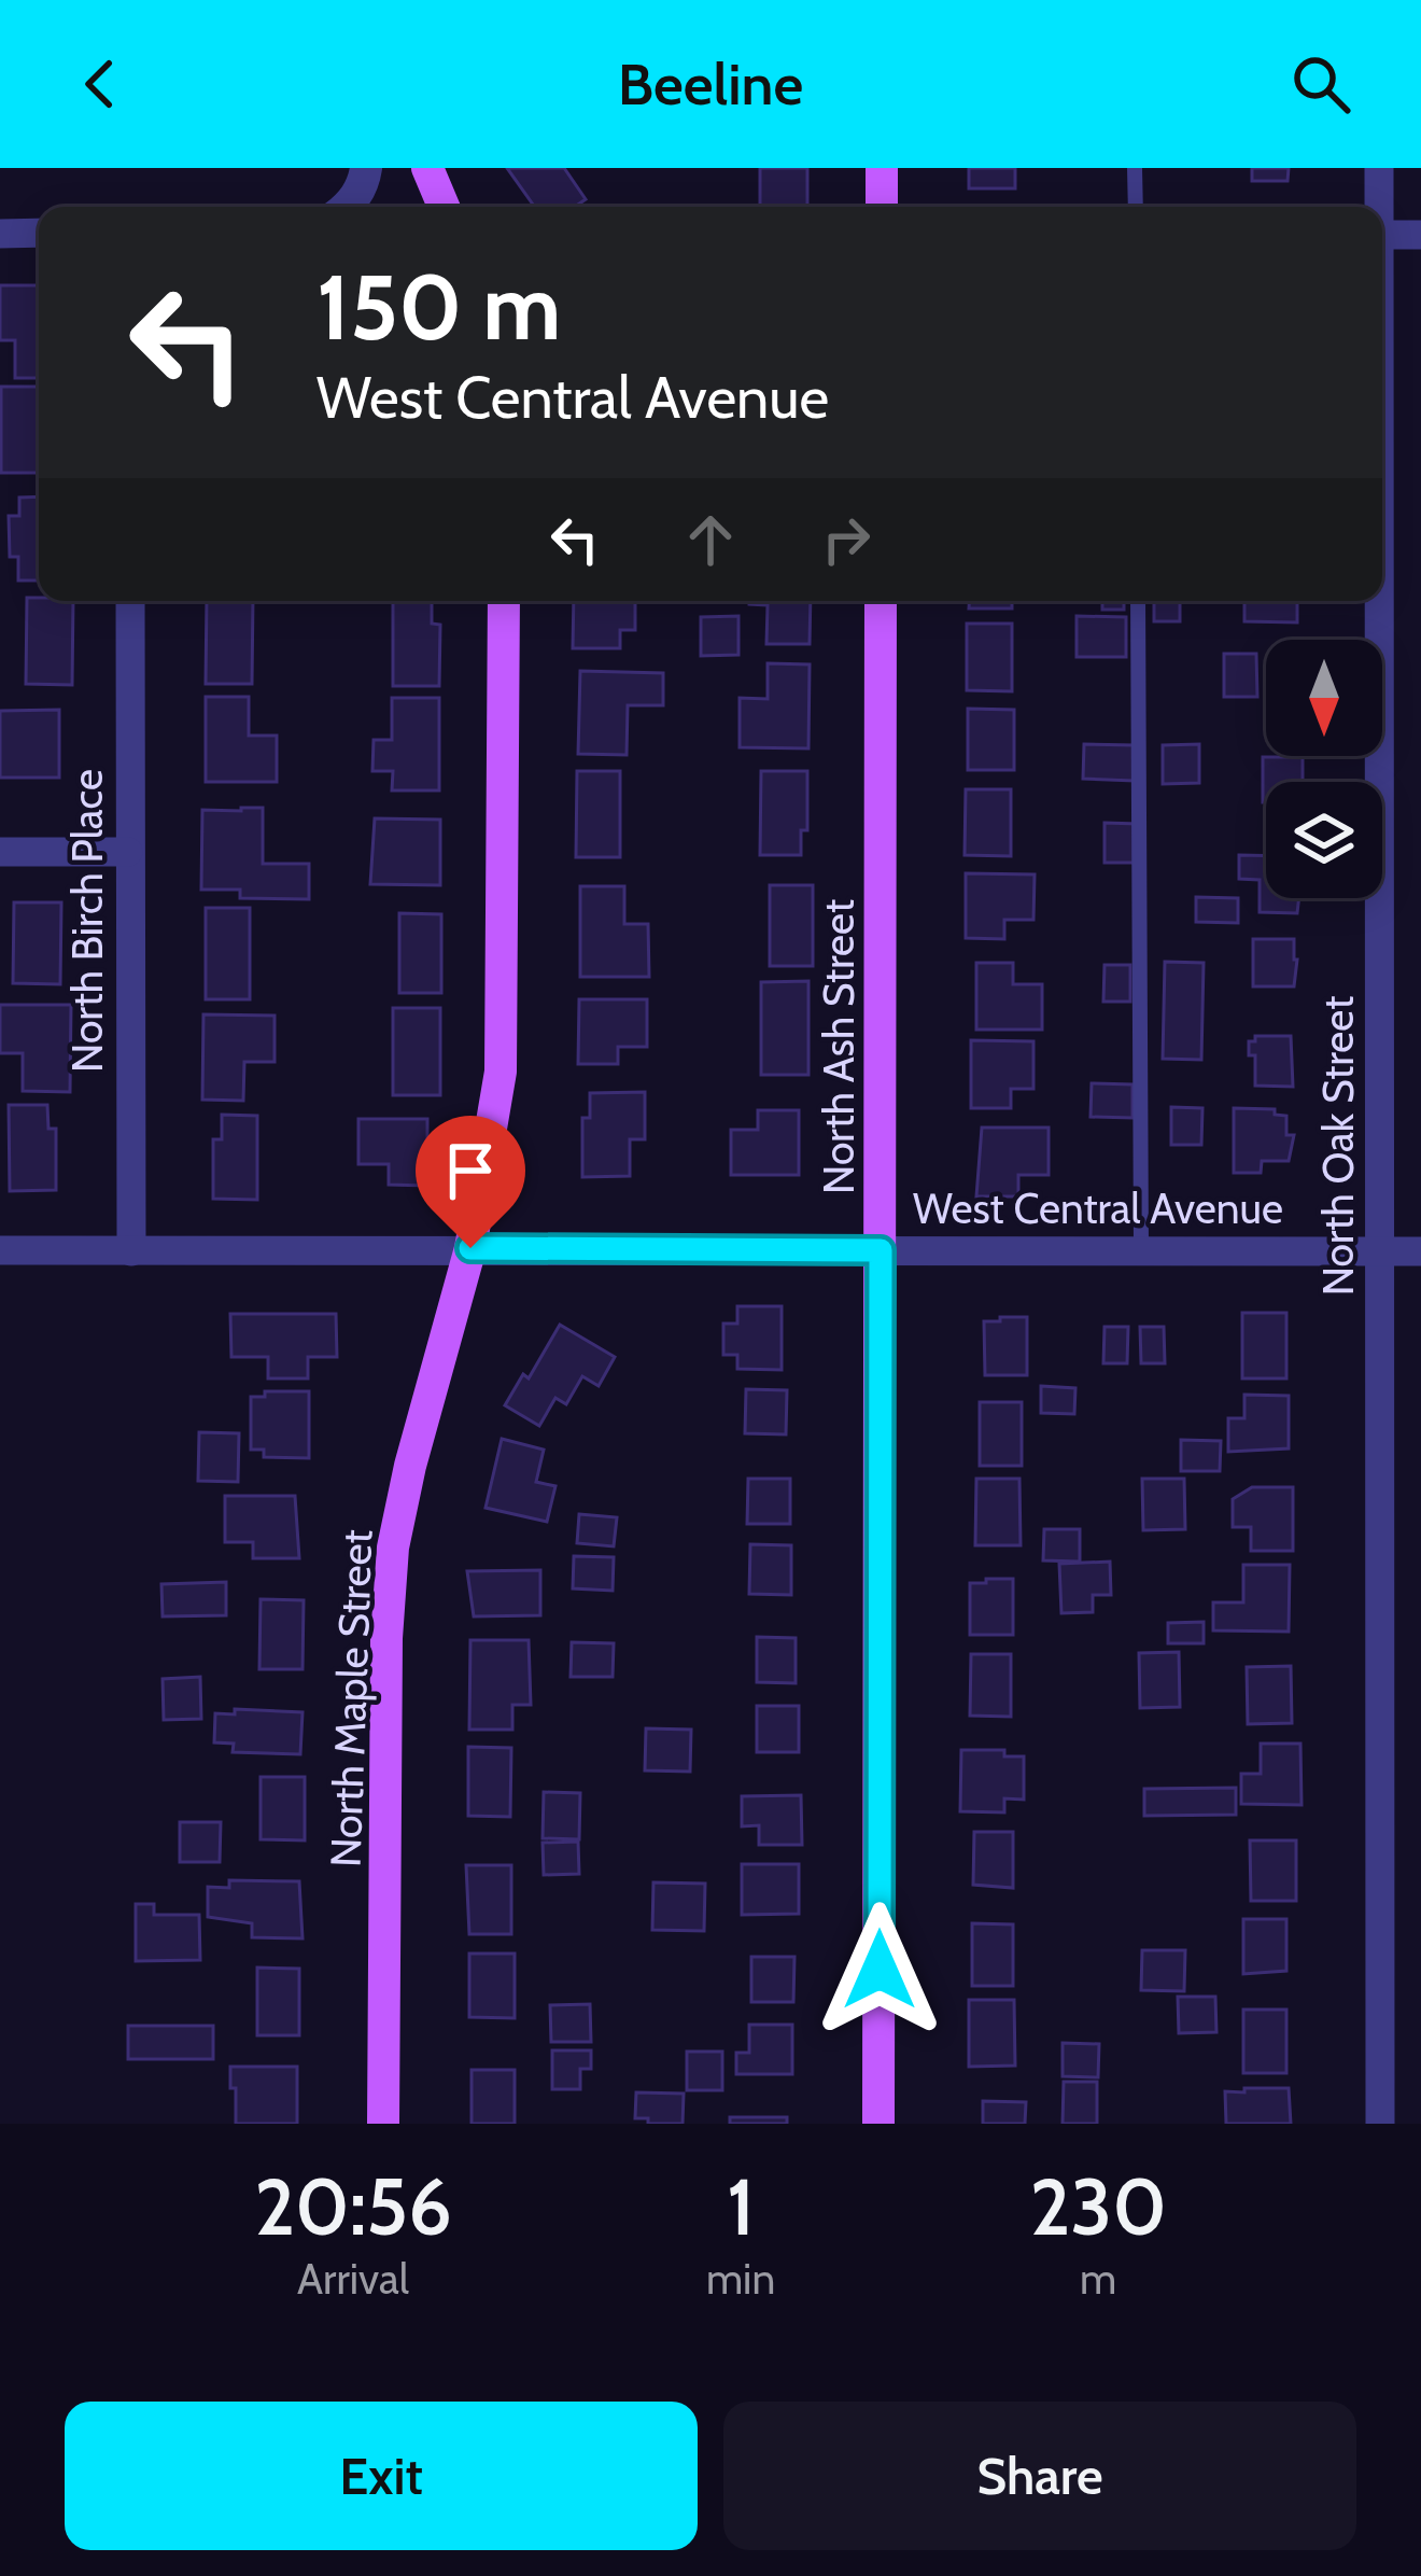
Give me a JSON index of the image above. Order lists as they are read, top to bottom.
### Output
{
  "streets": {
    "main road": ["North Ash Street", "North Maple Street"],
    "street": ["North Birch Place", "North Oak Street", "West Central Avenue"]
  },
  "crossings": [
    ["North Birch Place", "West Central Avenue"],
    ["North Ash Street", "West Central Avenue"],
    ["North Oak Street", "West Central Avenue"],
    ["West Central Avenue", "North Maple Street"]
  ],
  "north": "bottom",
  "page": {
    "header": "Beeline",
    "turn": ["150 m", "West Central Avenue"],
    "eta": [
      "20:56",
      "Arrival",
      "1",
      "min",
      "230",
      "m"
    ],
    "buttons": ["Exit", "Share"]
  }
}
